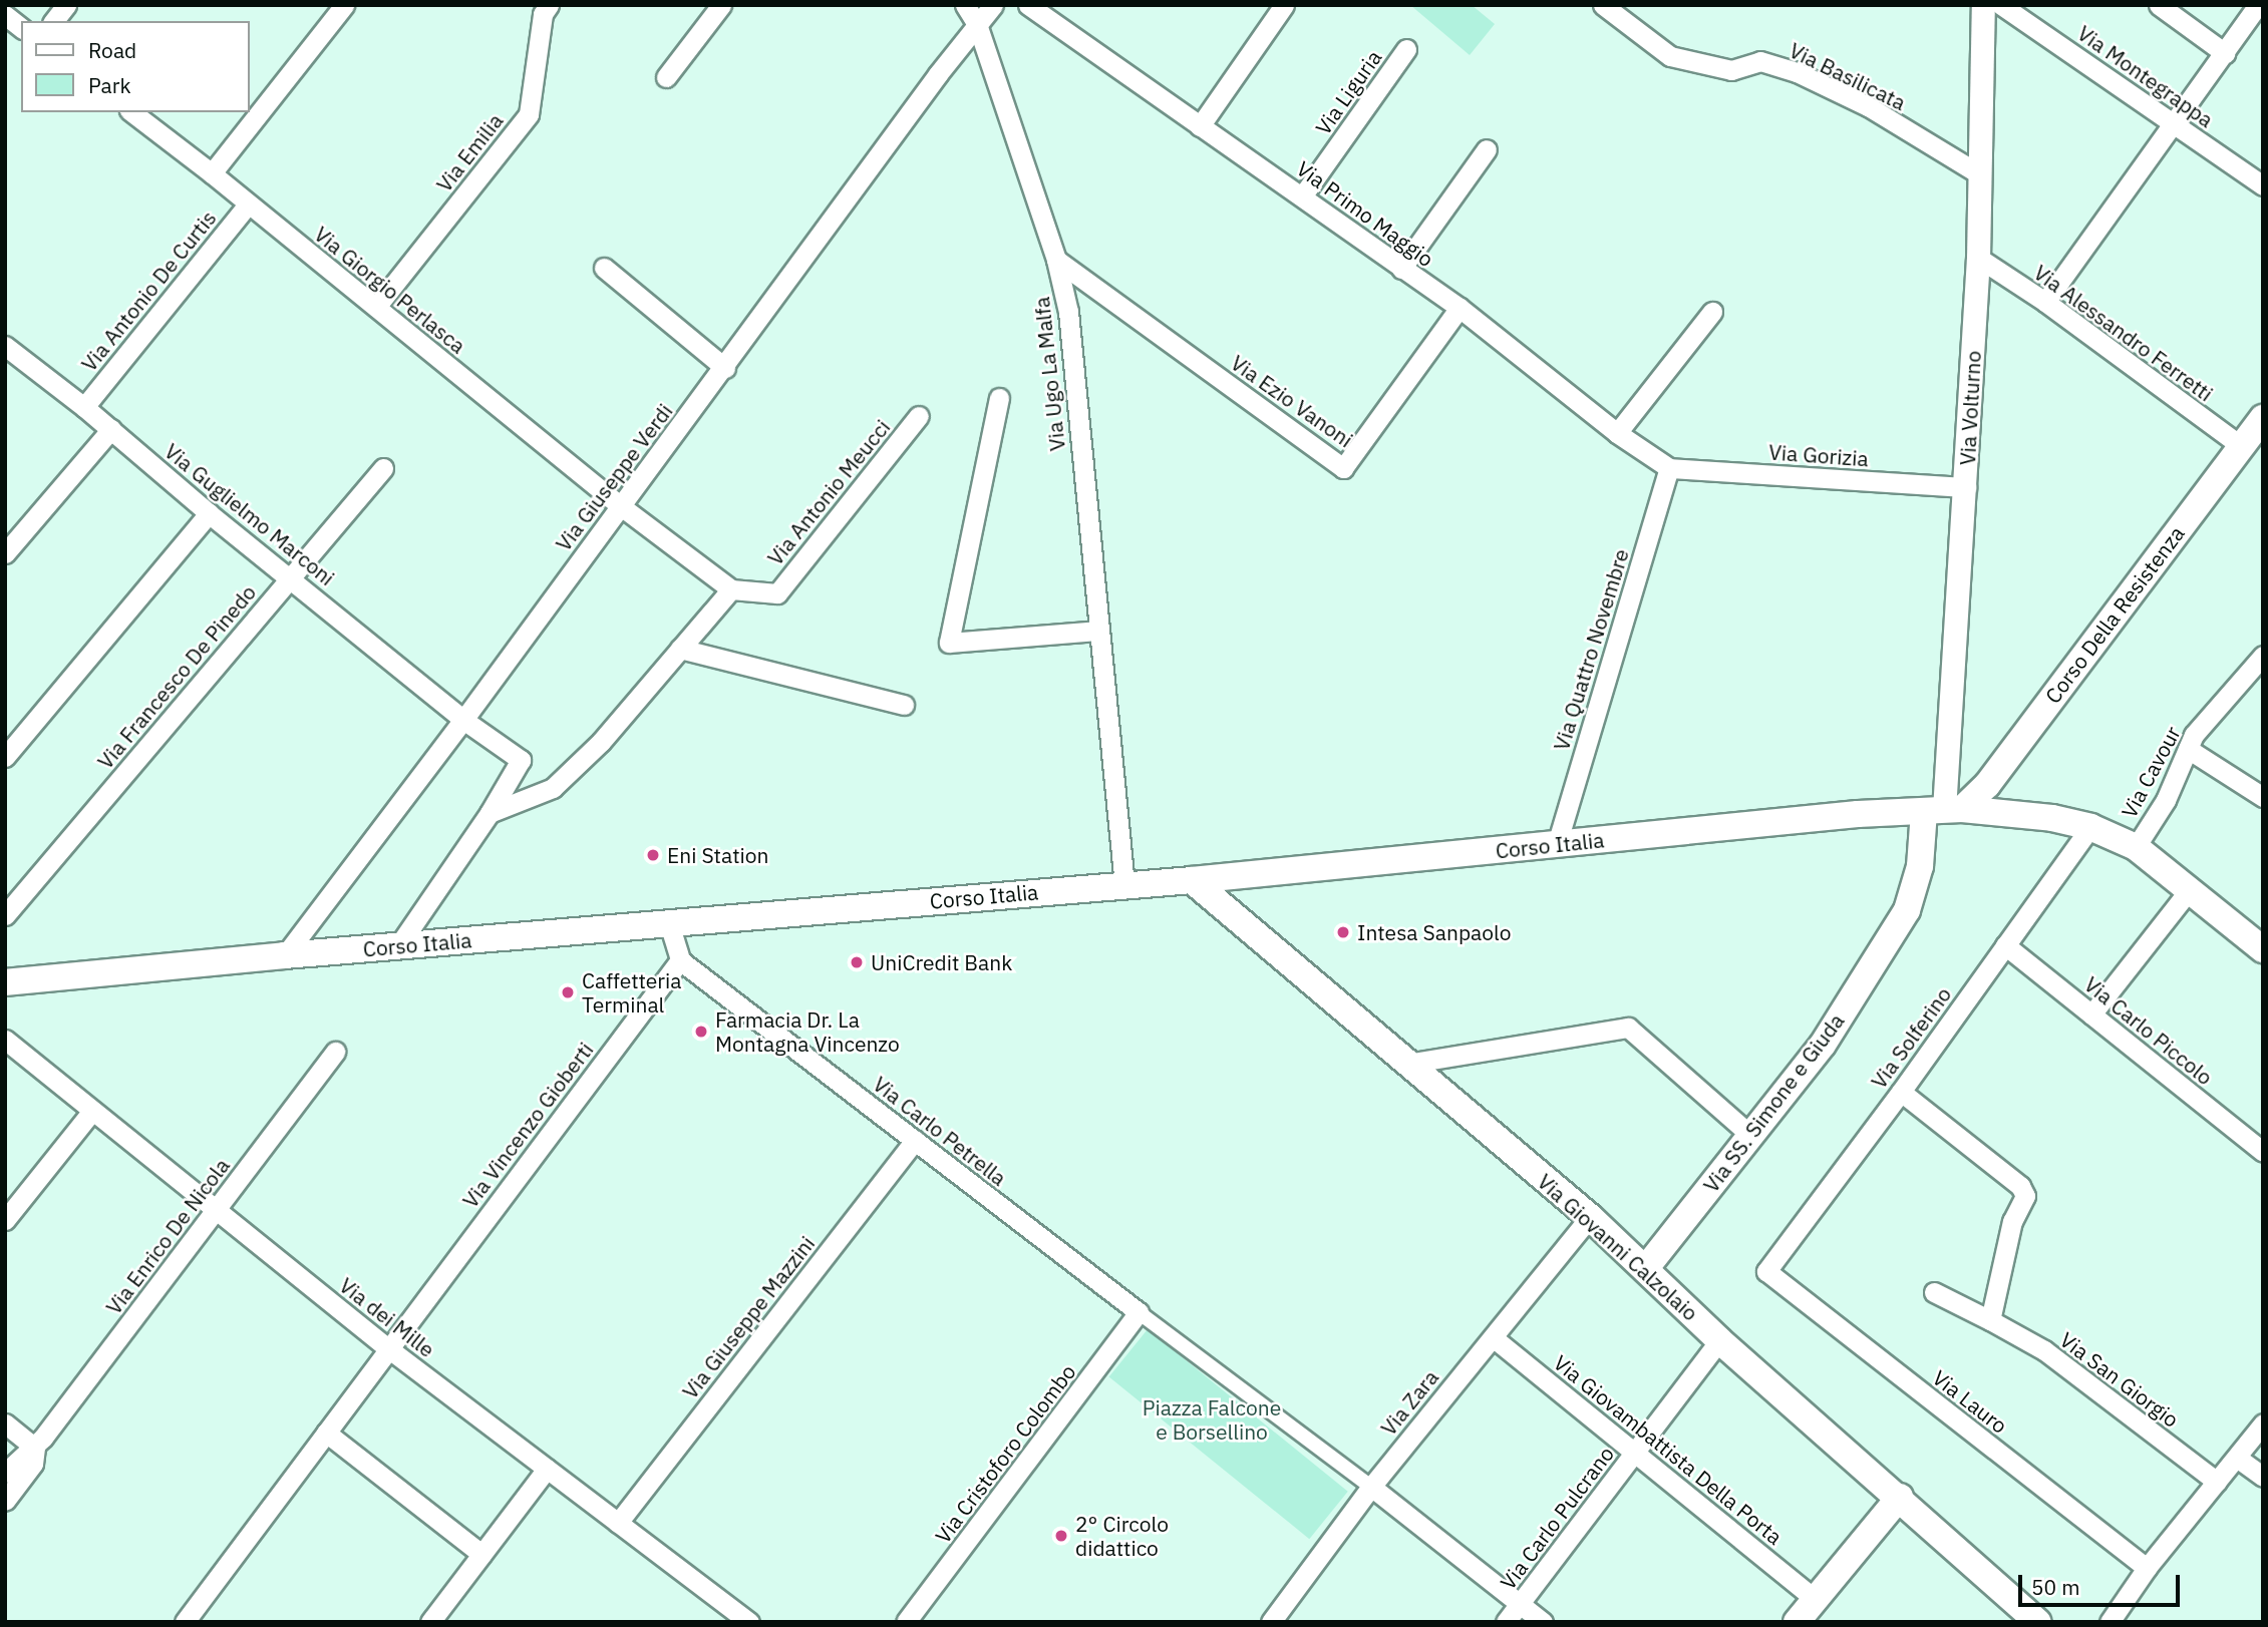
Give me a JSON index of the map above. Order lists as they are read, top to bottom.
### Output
{
  "streets": {
    "main road": [
      "Corso Della Resistenza",
      "Corso Italia",
      "Via SS. Simone e Giuda",
      "Via Giovanni Calzolaio"
    ],
    "street": [
      "Via Basilicata",
      "Via Montegrappa",
      "Via Liguria",
      "Via Emilia",
      "Via Primo Maggio",
      "Via Giorgio Perlasca",
      "Via Antonio De Curtis",
      "Via Alessandro Ferretti",
      "Via Ugo La Malfa",
      "Via Ezio Vanoni",
      "Via Volturno",
      "Via Gorizia",
      "Via Giuseppe Verdi",
      "Via Antonio Meucci",
      "Via Guglielmo Marconi",
      "Via Quattro Novembre",
      "Via Francesco De Pinedo",
      "Via Cavour",
      "Via Carlo Piccolo",
      "Via Solferino",
      "Via Vincenzo Gioberti",
      "Via Carlo Petrella",
      "Via Enrico De Nicola",
      "Via dei Mille",
      "Via Giuseppe Mazzini",
      "Via San Giorgio",
      "Via Lauro",
      "Via Zara",
      "Via Giovambattista Della Porta",
      "Via Cristoforo Colombo",
      "Via Carlo Pulcrano"
    ]
  },
  "crossings": [
    ["Via Basilicata", "Via Volturno"],
    ["Via Liguria", "Via Primo Maggio"],
    ["Via Emilia", "Via Giorgio Perlasca"],
    ["Via Primo Maggio", "Via Ezio Vanoni"],
    ["Via Primo Maggio", "Via Gorizia"],
    ["Via Primo Maggio", "Via Quattro Novembre"],
    ["Via Giorgio Perlasca", "Via Antonio De Curtis"],
    ["Via Giorgio Perlasca", "Via Giuseppe Verdi"],
    ["Via Antonio De Curtis", "Via Guglielmo Marconi"],
    ["Via Alessandro Ferretti", "Via Volturno"],
    ["Via Alessandro Ferretti", "Corso Della Resistenza"],
    ["Via Ugo La Malfa", "Via Ezio Vanoni"],
    ["Via Ugo La Malfa", "Via Giuseppe Verdi"],
    ["Via Ugo La Malfa", "Corso Italia"],
    ["Via Volturno", "Via Gorizia"],
    ["Via Volturno", "Corso Della Resistenza"],
    ["Via Volturno", "Corso Italia"],
    ["Via Volturno", "Via SS. Simone e Giuda"],
    ["Via Gorizia", "Via Quattro Novembre"],
    ["Via Giuseppe Verdi", "Via Guglielmo Marconi"],
    ["Via Giuseppe Verdi", "Corso Italia"],
    ["Via Guglielmo Marconi", "Via Francesco De Pinedo"],
    ["Corso Della Resistenza", "Corso Italia"],
    ["Corso Della Resistenza", "Via SS. Simone e Giuda"],
    ["Via Quattro Novembre", "Corso Italia"],
    ["Via Cavour", "Corso Italia"],
    ["Corso Italia", "Via Solferino"],
    ["Corso Italia", "Via SS. Simone e Giuda"],
    ["Corso Italia", "Via Giovanni Calzolaio"],
    ["Via Carlo Piccolo", "Via Solferino"],
    ["Via Solferino", "Via Lauro"],
    ["Via SS. Simone e Giuda", "Via Giovanni Calzolaio"],
    ["Via Vincenzo Gioberti", "Via Carlo Petrella"],
    ["Via Vincenzo Gioberti", "Via dei Mille"],
    ["Via Carlo Petrella", "Via Giuseppe Mazzini"],
    ["Via Carlo Petrella", "Via Cristoforo Colombo"],
    ["Via Enrico De Nicola", "Via dei Mille"],
    ["Via Giovanni Calzolaio", "Via Zara"],
    ["Via Giovanni Calzolaio", "Via Carlo Pulcrano"],
    ["Via dei Mille", "Via Giuseppe Mazzini"],
    ["Via Zara", "Via Giovambattista Della Porta"],
    ["Via Giovambattista Della Porta", "Via Carlo Pulcrano"]
  ],
  "parks": ["Piazza Falcone e Borsellino"],
  "places": [
    "Eni Station",
    "Intesa Sanpaolo",
    "UniCredit Bank",
    "Caffetteria Terminal",
    "Farmacia Dr. La Montagna Vincenzo",
    "2° Circolo didattico"
  ],
  "legend": ["Road", "Park"],
  "scale_bar": "50 m"
}
